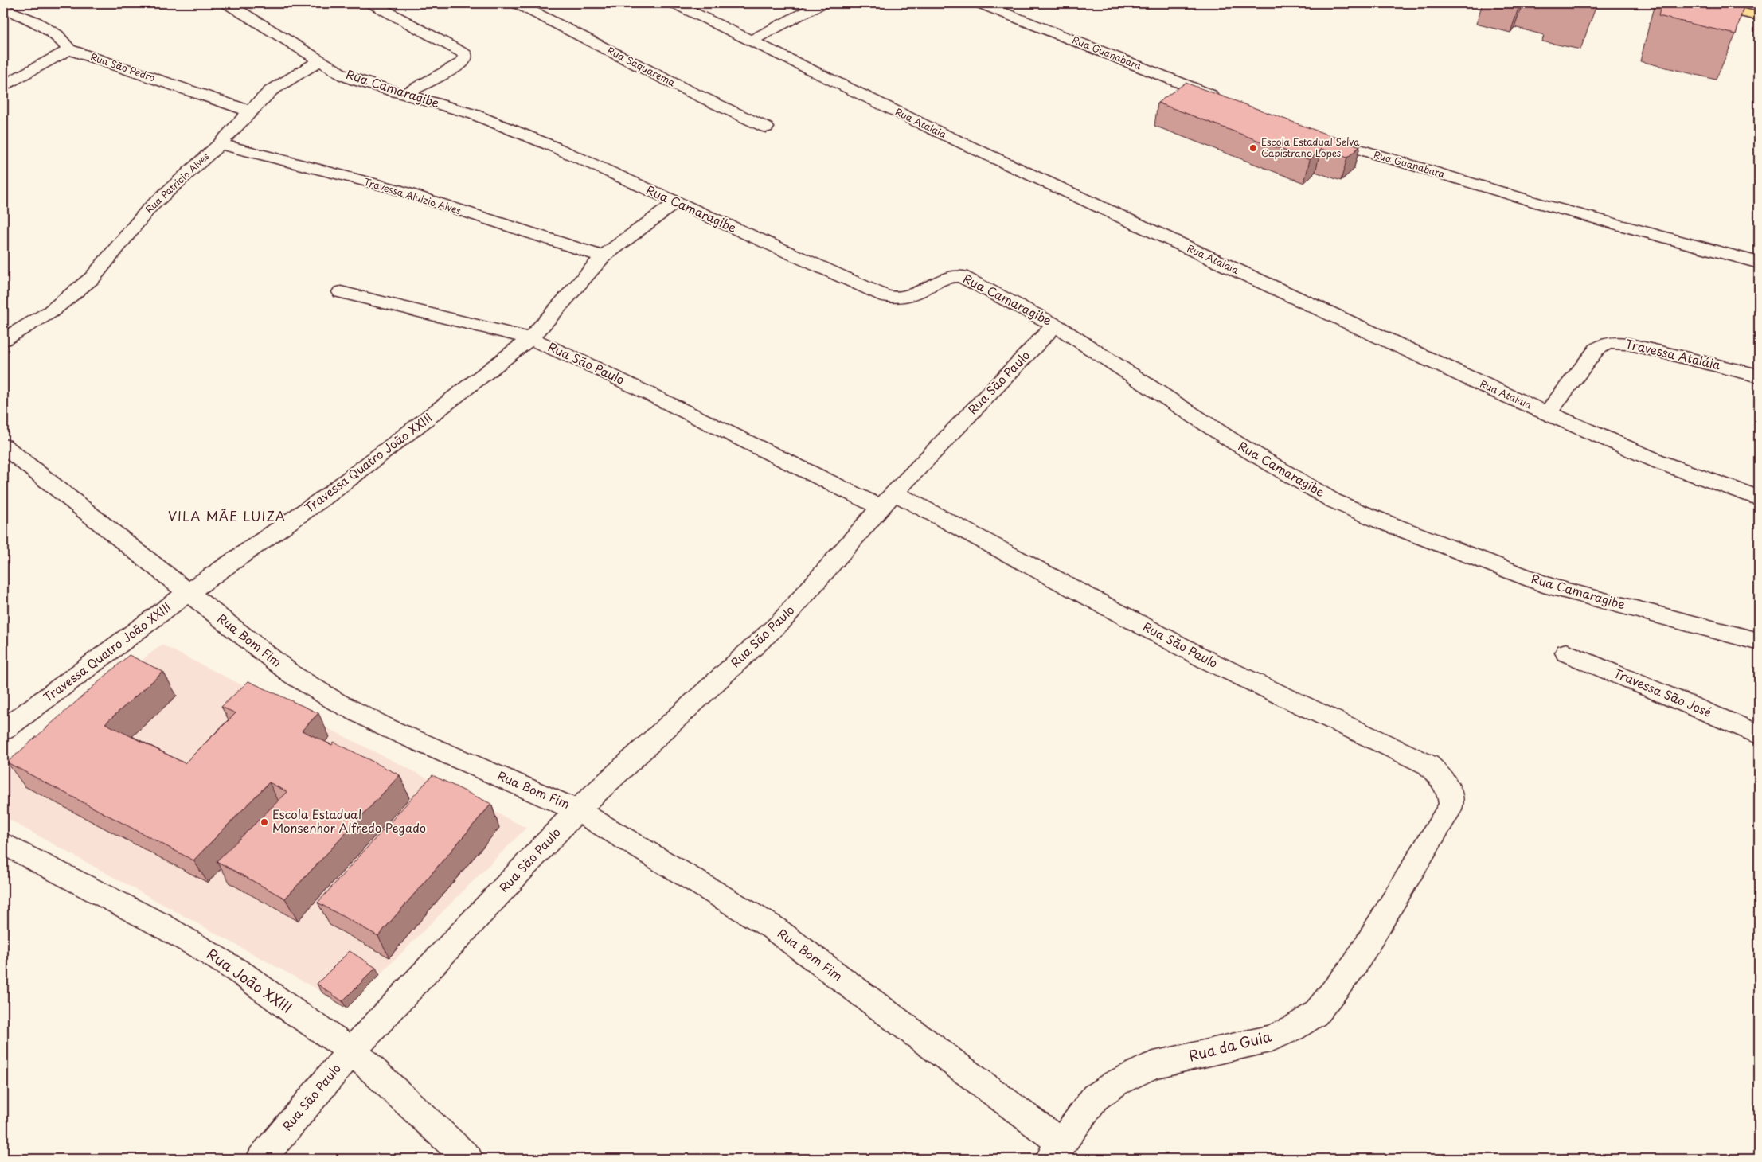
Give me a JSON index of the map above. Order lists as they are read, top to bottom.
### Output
{
  "streets": {
    "street": [
      "Rua Guanabara",
      "Rua Saquarema",
      "Rua São Pedro",
      "Rua Camaragibe",
      "Rua Atalaia",
      "Rua Patricio Alves",
      "Travessa Aluizio Alves",
      "Travessa Ataláia",
      "Rua São Paulo",
      "Travessa Quatro João XXIII",
      "Rua Bom Fim",
      "Travessa São José",
      "Rua João XXIII",
      "Rua da Guia"
    ]
  },
  "crossings": [
    ["Rua São Pedro", "Rua Patricio Alves"],
    ["Rua Camaragibe", "Rua Patricio Alves"],
    ["Rua Camaragibe", "Rua São Paulo"],
    ["Rua Camaragibe", "Travessa Quatro João XXIII"],
    ["Rua Atalaia", "Travessa Ataláia"],
    ["Rua Patricio Alves", "Travessa Aluizio Alves"],
    ["Travessa Aluizio Alves", "Travessa Quatro João XXIII"],
    ["Rua São Paulo", "Travessa Quatro João XXIII"],
    ["Rua São Paulo", "Rua Bom Fim"],
    ["Rua São Paulo", "Rua João XXIII"],
    ["Rua São Paulo", "Rua da Guia"],
    ["Travessa Quatro João XXIII", "Rua Bom Fim"],
    ["Rua Bom Fim", "Rua da Guia"]
  ],
  "districts": ["VILA MÃE LUIZA"],
  "places": ["Escola Estadual Selva Capistrano Lopes", "Escola Estadual Monsenhor Alfredo Pegado"]
}
